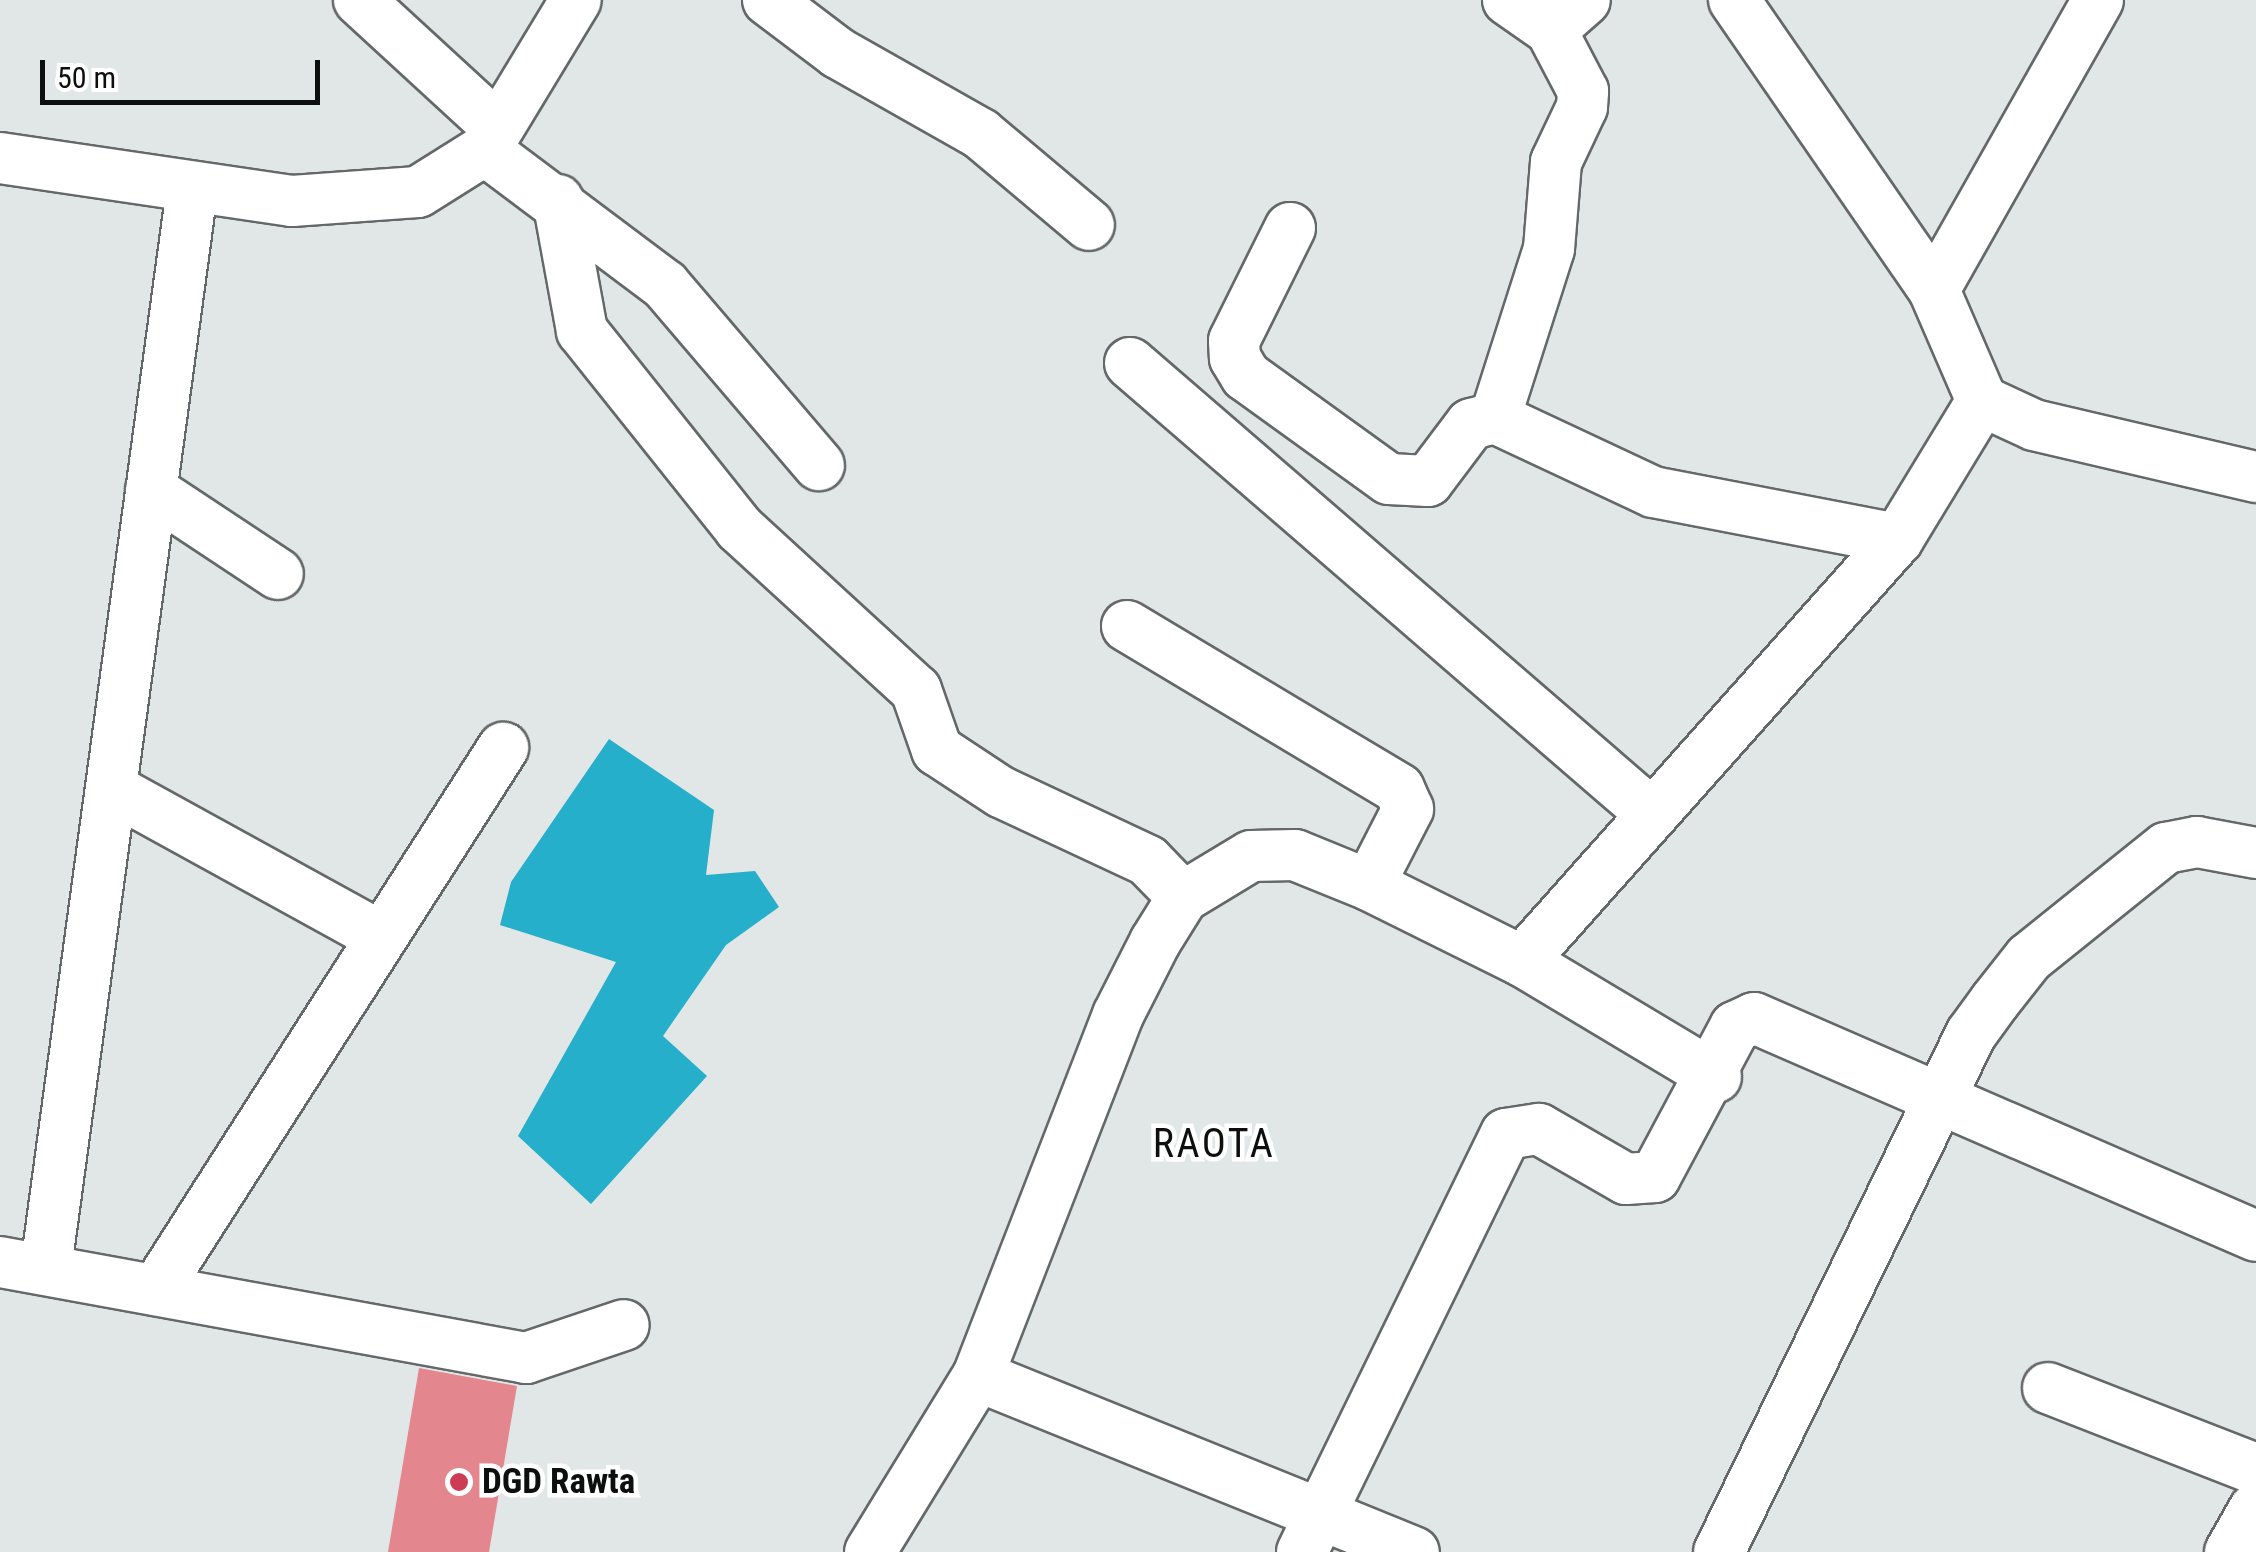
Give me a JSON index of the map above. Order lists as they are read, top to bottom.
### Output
{
  "districts": ["RAOTA"],
  "places": ["DGD Rawta"],
  "scale_bar": "50 m"
}
